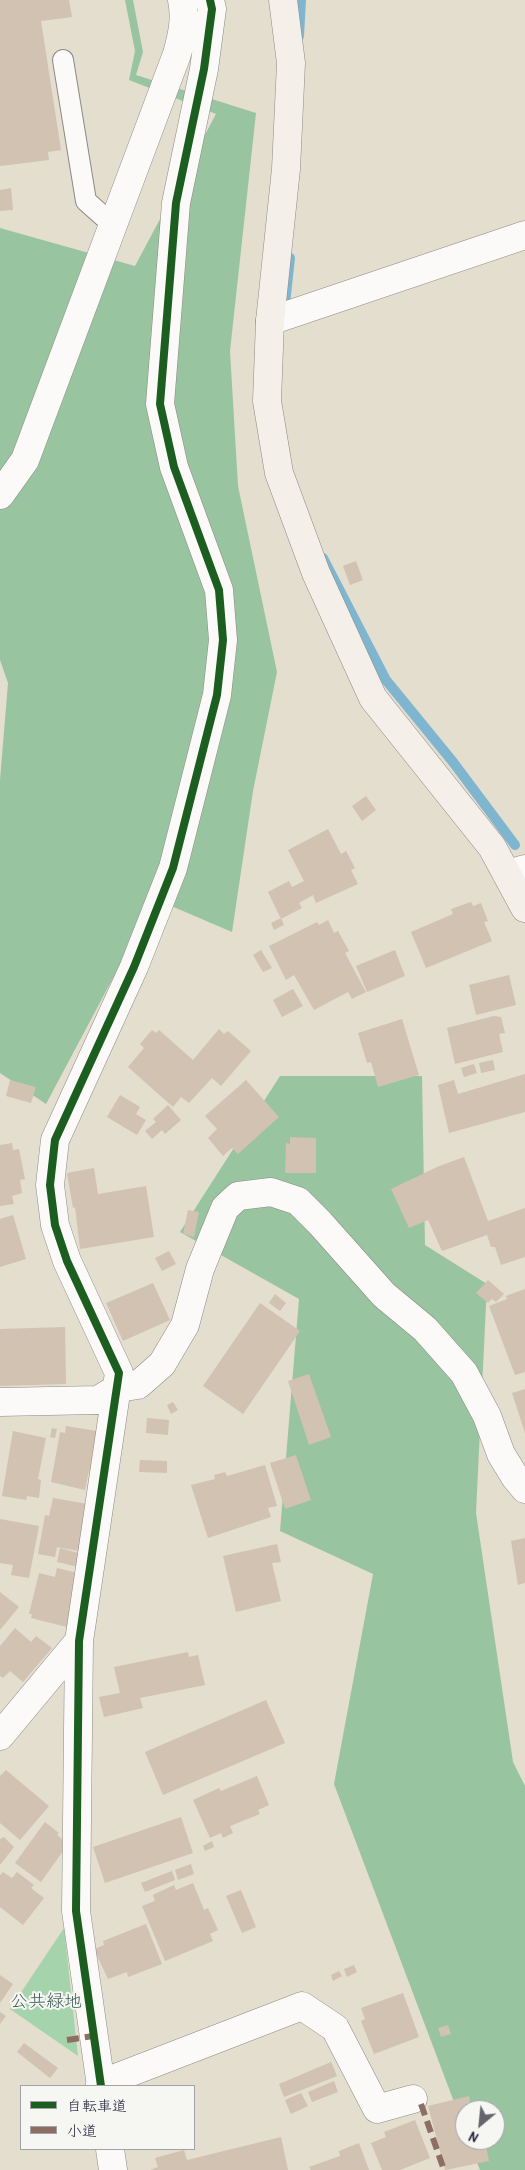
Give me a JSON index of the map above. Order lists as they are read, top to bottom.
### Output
{
  "parks": ["公共緑地"],
  "legend": ["自転車道", "小道"],
  "north": "bottom left"
}
